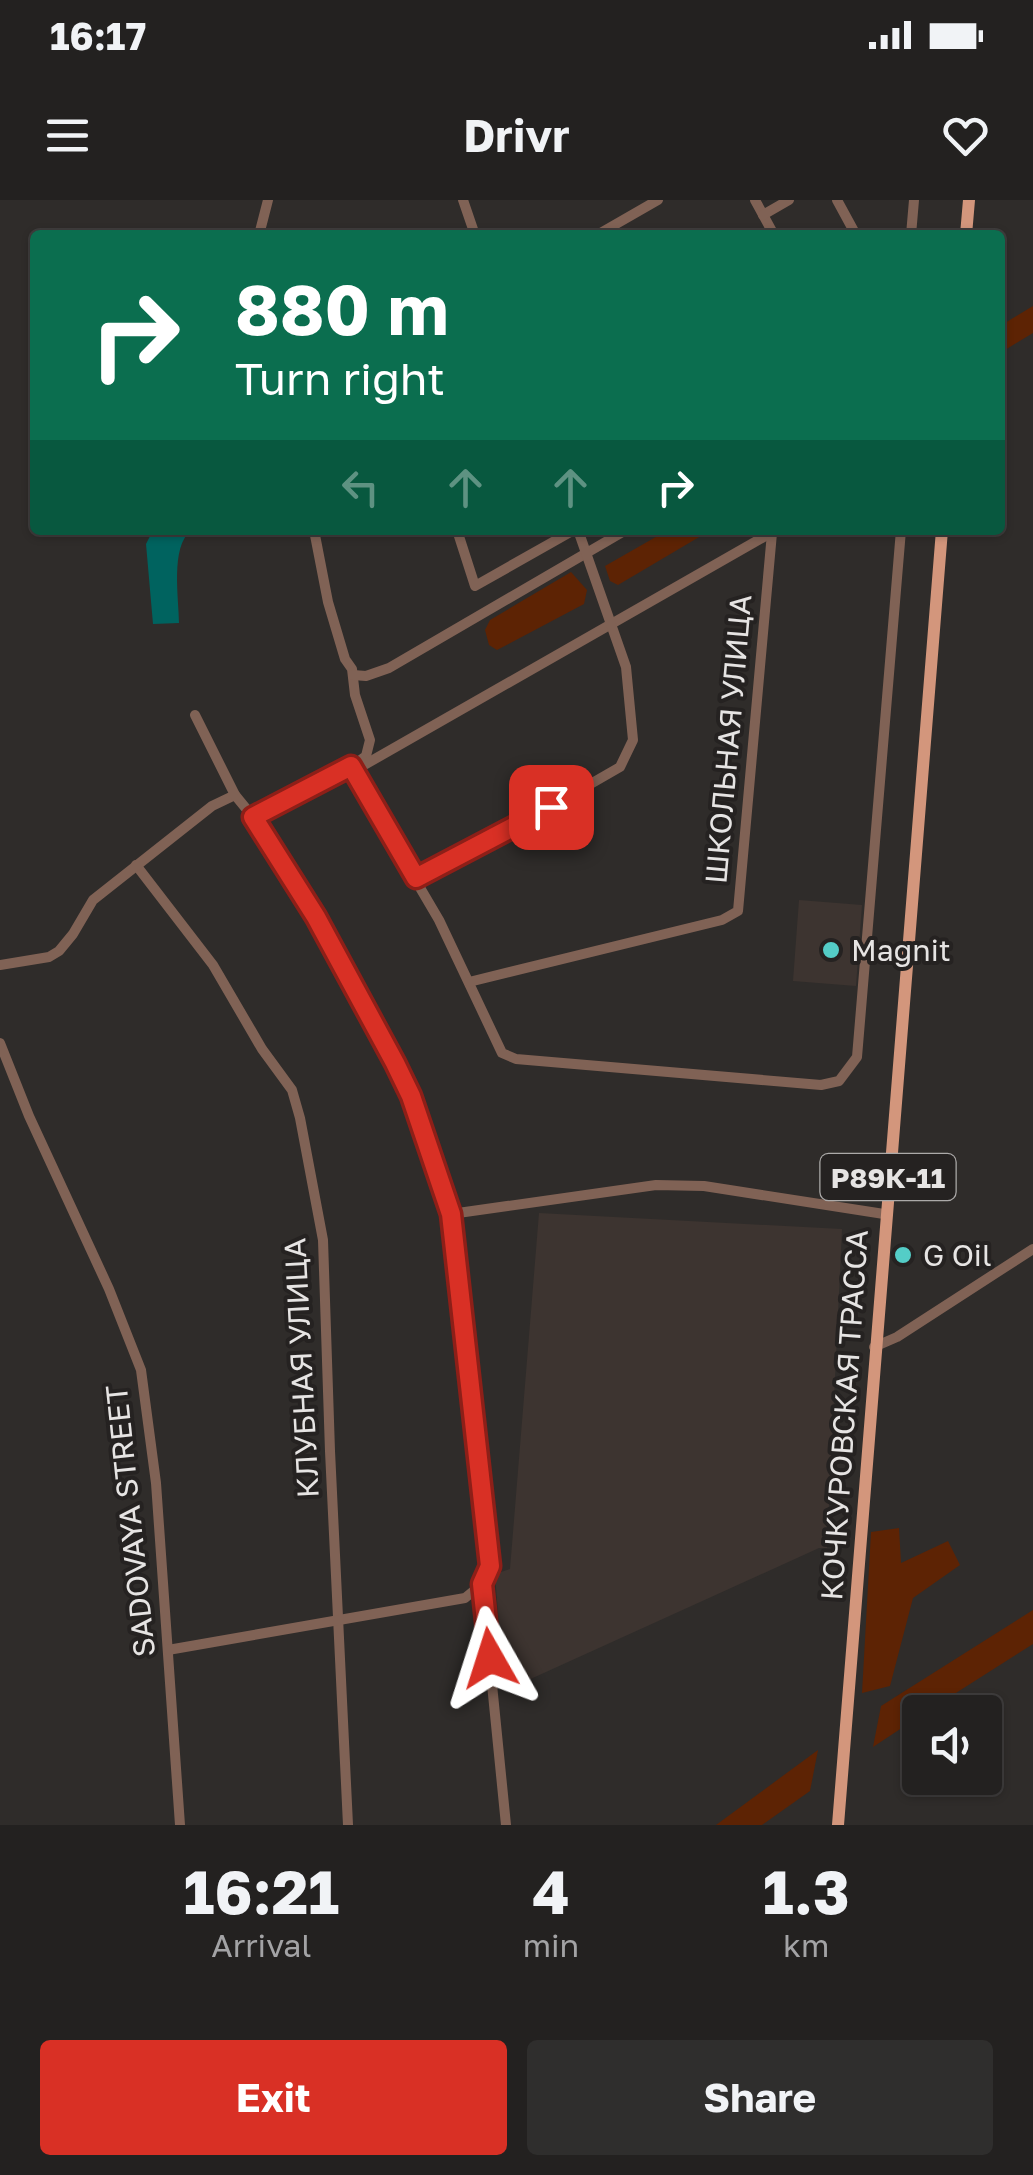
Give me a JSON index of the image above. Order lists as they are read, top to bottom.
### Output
{
  "streets": {
    "main road": ["Р89К-11", "КОЧКУРОВСКАЯ ТРАССА"],
    "street": ["ШКОЛЬНАЯ УЛИЦА", "КЛУБНАЯ УЛИЦА", "SADOVAYA STREET"]
  },
  "places": ["Magnit", "G Oil"],
  "page": {
    "status": "16:17",
    "header": "Drivr",
    "turn": ["880 m", "Turn right"],
    "eta": [
      "16:21",
      "Arrival",
      "4",
      "min",
      "1.3",
      "km"
    ],
    "buttons": ["Exit", "Share"]
  }
}
